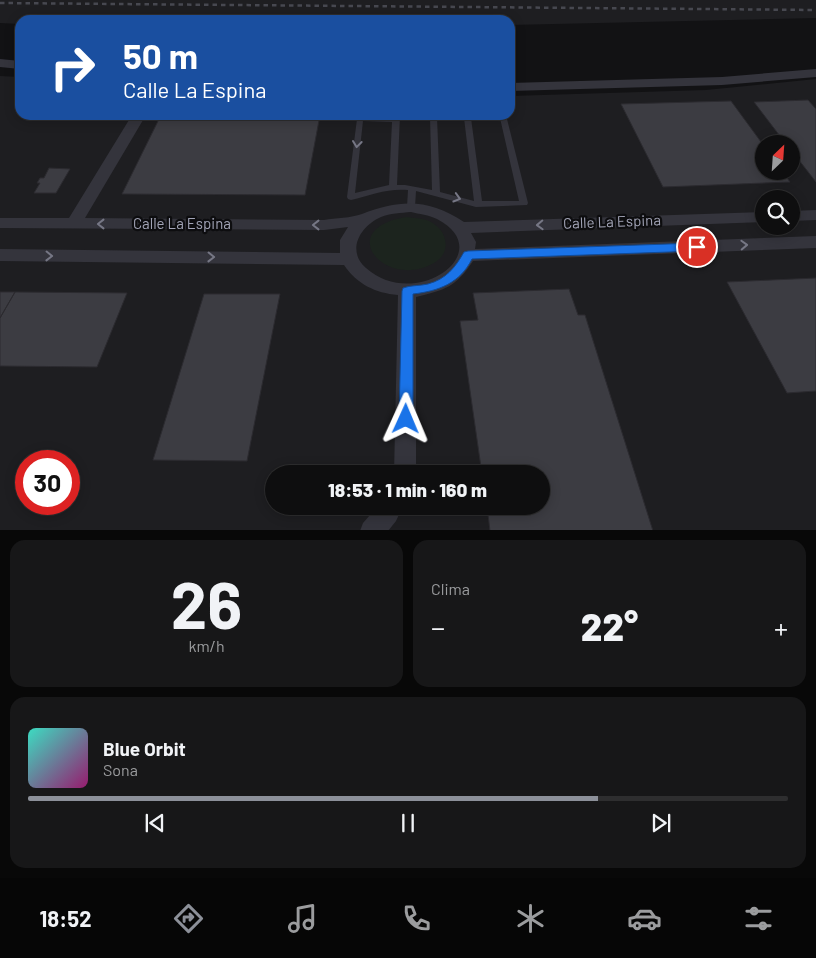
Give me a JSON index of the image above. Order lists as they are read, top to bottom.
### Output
{
  "streets": {
    "street": ["Calle La Espina"]
  },
  "north": "top right",
  "page": {
    "turn": ["50 m", "Calle La Espina"],
    "limit": "30",
    "trip": "18:53 · 1 min · 160 m",
    "tile": [
      ["26", "km/h"],
      "Clima"
    ],
    "heat": ["−", "22°", "+"],
    "song": ["Blue Orbit", "Sona"],
    "tabs": "18:52"
  }
}
